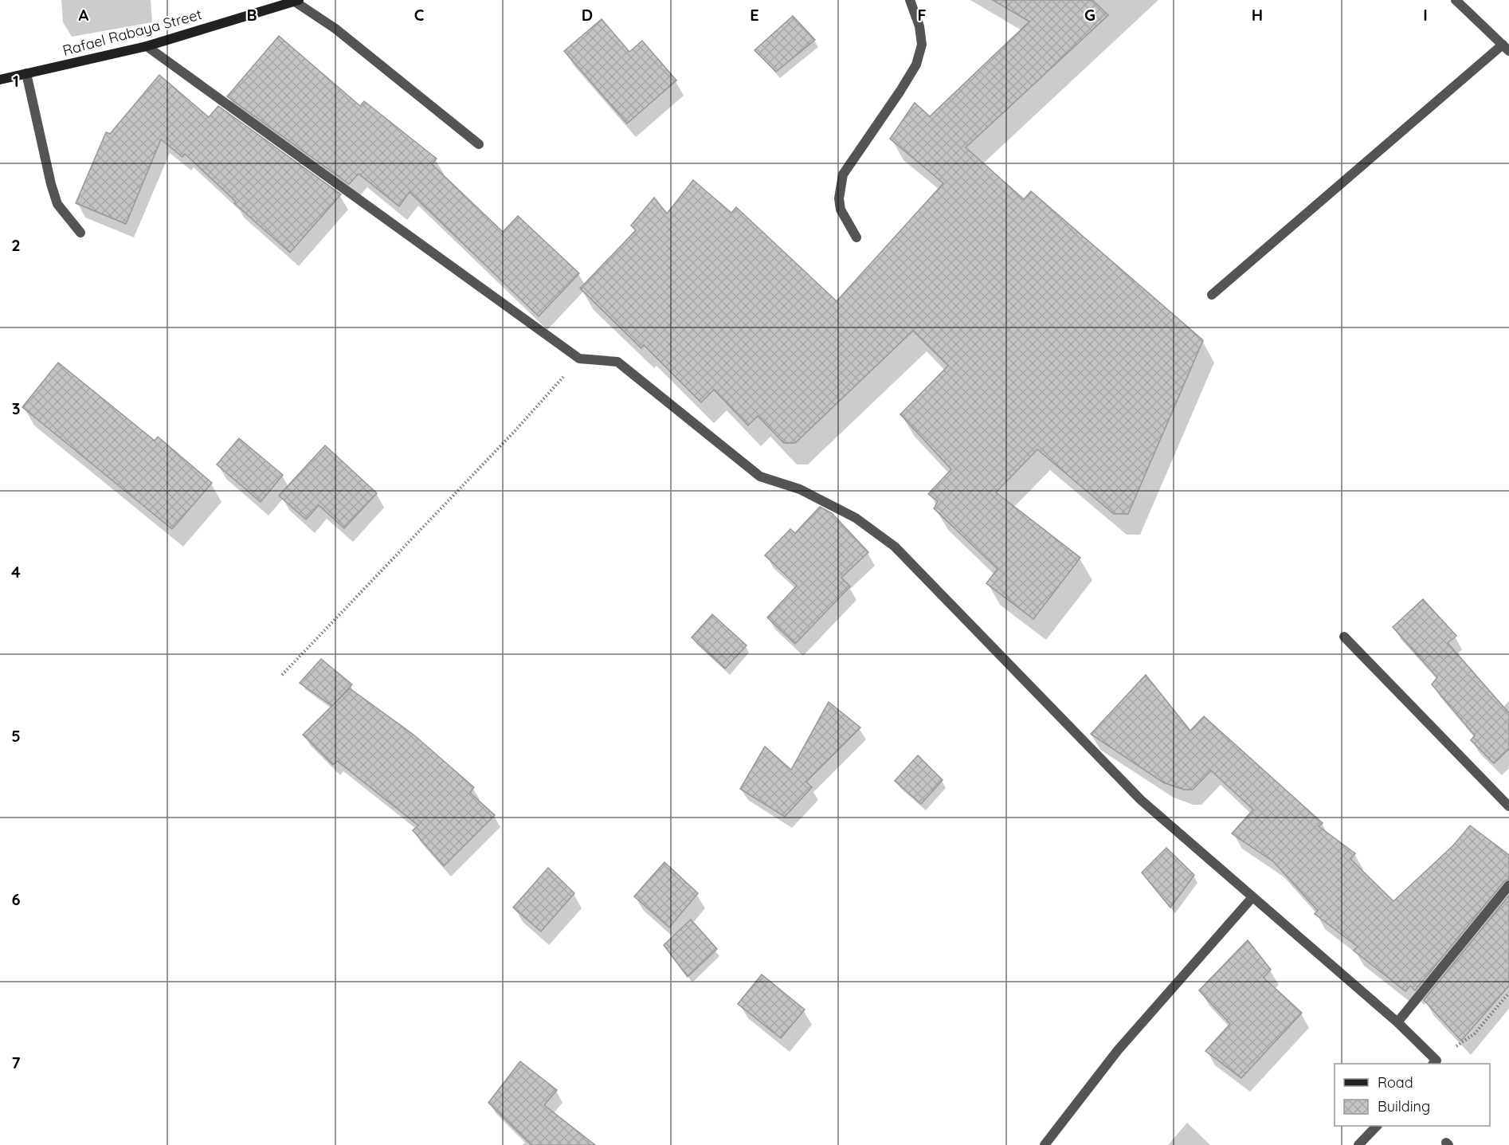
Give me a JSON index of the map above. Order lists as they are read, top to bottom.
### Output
{
  "streets": {
    "main road": ["Rafael Rabaya Street"]
  },
  "legend": ["Road", "Building"],
  "grid": {
    "columns": [
      "A",
      "B",
      "C",
      "D",
      "E",
      "F",
      "G",
      "H",
      "I"
    ],
    "rows": [
      "1",
      "2",
      "3",
      "4",
      "5",
      "6",
      "7"
    ]
  }
}
